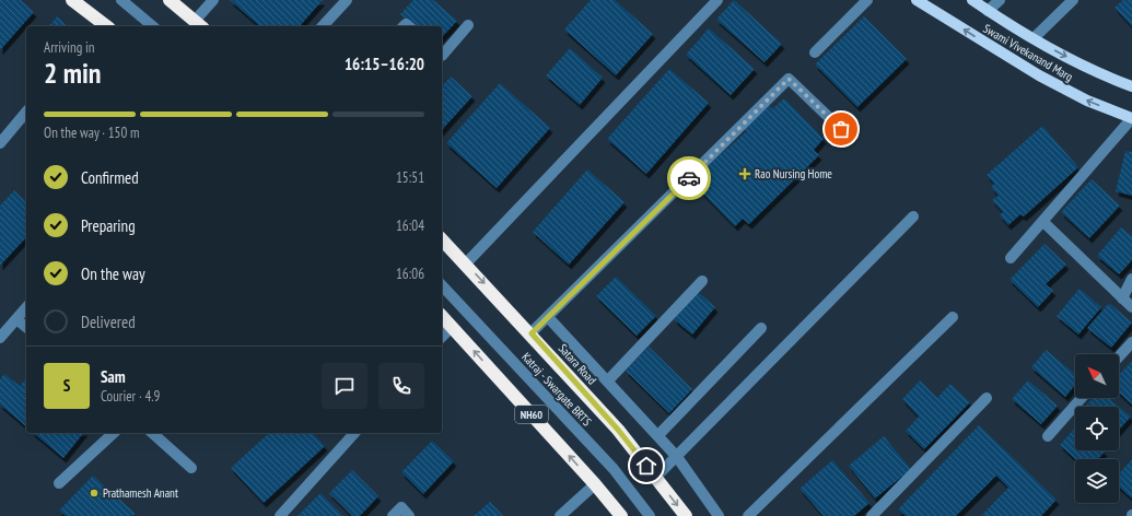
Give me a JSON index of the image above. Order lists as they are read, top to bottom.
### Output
{
  "streets": {
    "highway": ["Satara Road", "NH60"],
    "main road": ["Swami Vivekanand Marg"],
    "street": ["Katraj - Swargate BRTS"]
  },
  "places": {
    "health": ["Rao Nursing Home"],
    "other": ["Prathamesh Anant"]
  },
  "north": "top left",
  "page": {
    "heading": ["2 min", "Arriving in", "16:15–16:20"],
    "panel": ["Sam", "Courier · 4.9"],
    "bar": "On the way · 150 m",
    "list": [
      ["Confirmed", "15:51"],
      ["Preparing", "16:04"],
      ["On the way", "16:06"],
      "Delivered"
    ],
    "round": "S"
  }
}
